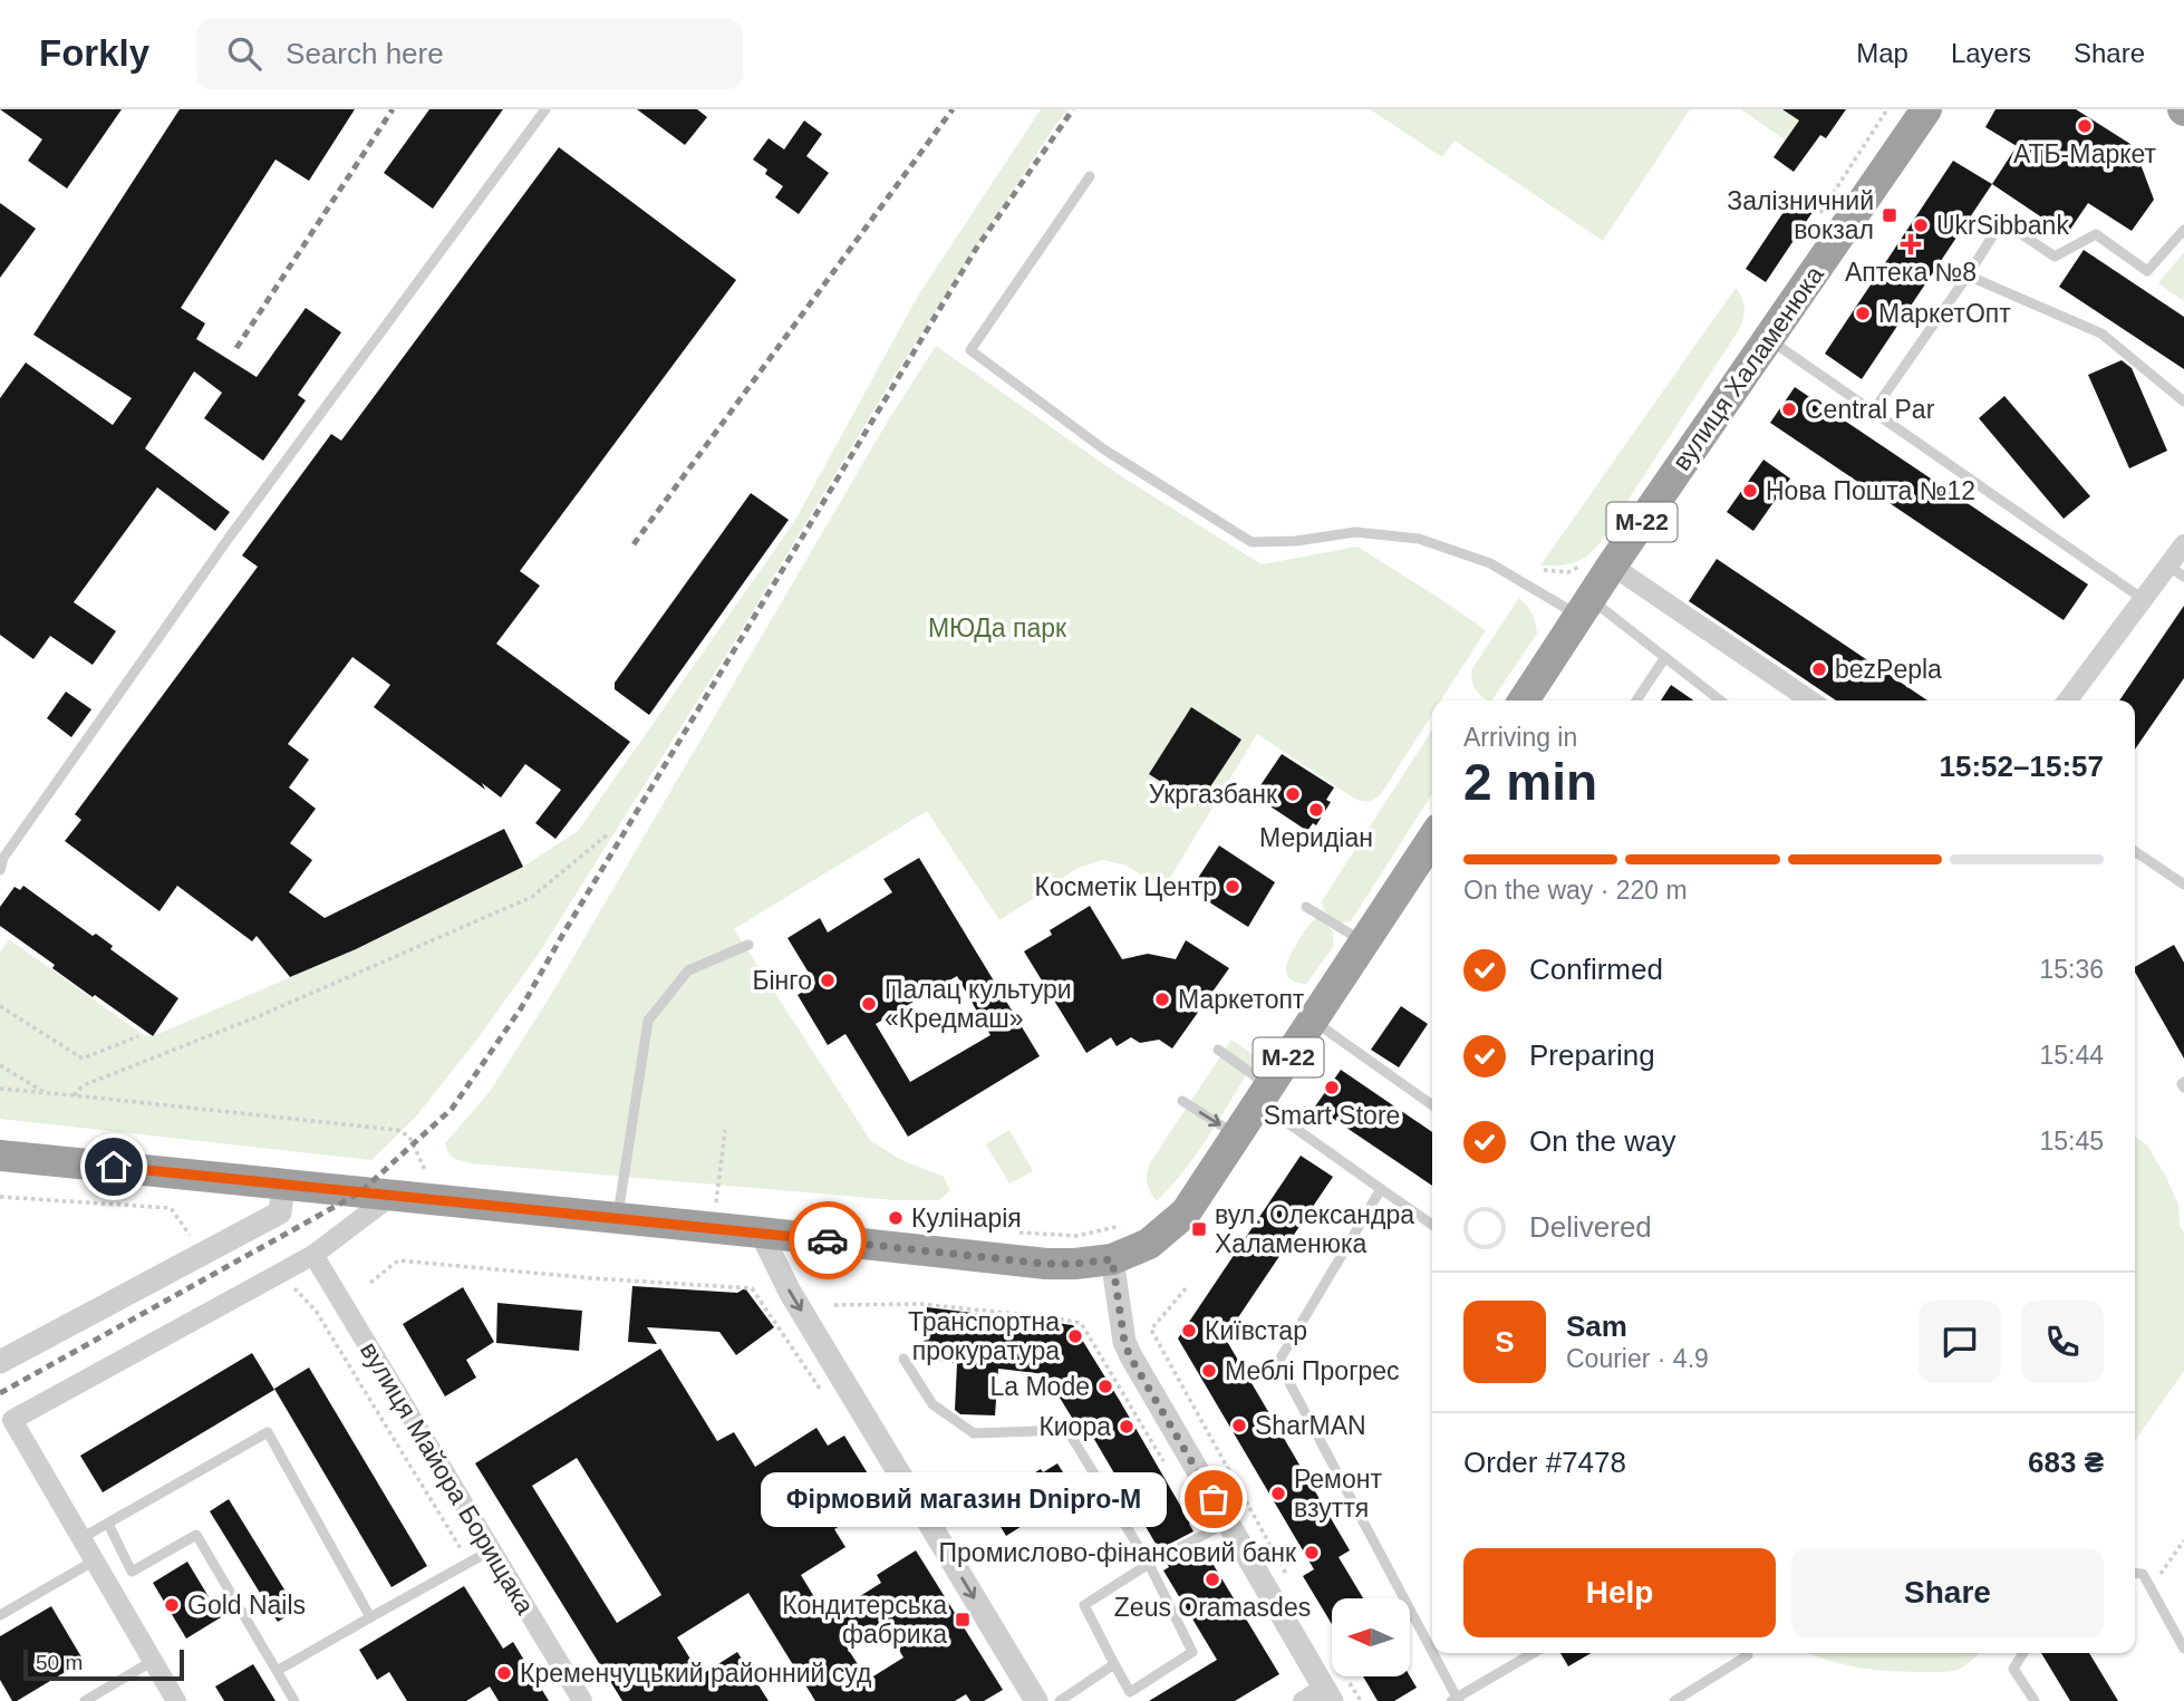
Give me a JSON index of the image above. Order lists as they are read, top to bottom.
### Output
{
  "streets": {
    "highway": ["вулиця Халаменюка", "М-22"],
    "street": ["вулиця Майора Борищака"]
  },
  "parks": ["МЮДа парк"],
  "places": {
    "other": [
      "АТБ-Маркет",
      "UkrSibbank",
      "МаркетОпт",
      "Central Par",
      "Нова Пошта №12",
      "bezPepla",
      "Укргазбанк",
      "Меридіан",
      "Косметік Центр",
      "Бінго",
      "Маркетопт",
      "Палац культури «Кредмаш»",
      "Smart Store",
      "Кулінарія",
      "Київстар",
      "Транспортна прокуратура",
      "Меблі Прогрес",
      "La Mode",
      "SharMAN",
      "Киора",
      "Ремонт взуття",
      "Фірмовий магазин Dnipro-M",
      "Промислово-фінансовий банк",
      "Zeus Oramasdes",
      "Gold Nails",
      "Кременчуцький районний суд"
    ],
    "transit": ["Залізничний вокзал", "вул. Олександра Халаменюка", "Кондитерська фабрика"],
    "health": ["Аптека №8"]
  },
  "scale_bar": "50 m",
  "north": "left",
  "page": {
    "header": "Forkly",
    "search": "Search here",
    "nav": ["Map", "Layers", "Share"],
    "heading": ["2 min", "Arriving in", "15:52–15:57"],
    "panel": [
      "Sam",
      "Courier · 4.9",
      "Order #7478",
      "683 ₴"
    ],
    "bar": "On the way · 220 m",
    "list": [
      ["Confirmed", "15:36"],
      ["Preparing", "15:44"],
      ["On the way", "15:45"],
      "Delivered"
    ],
    "round": "S",
    "bubble": "Фірмовий магазин Dnipro-M",
    "buttons": ["Help", "Share"],
    "scale": "50 m"
  }
}
